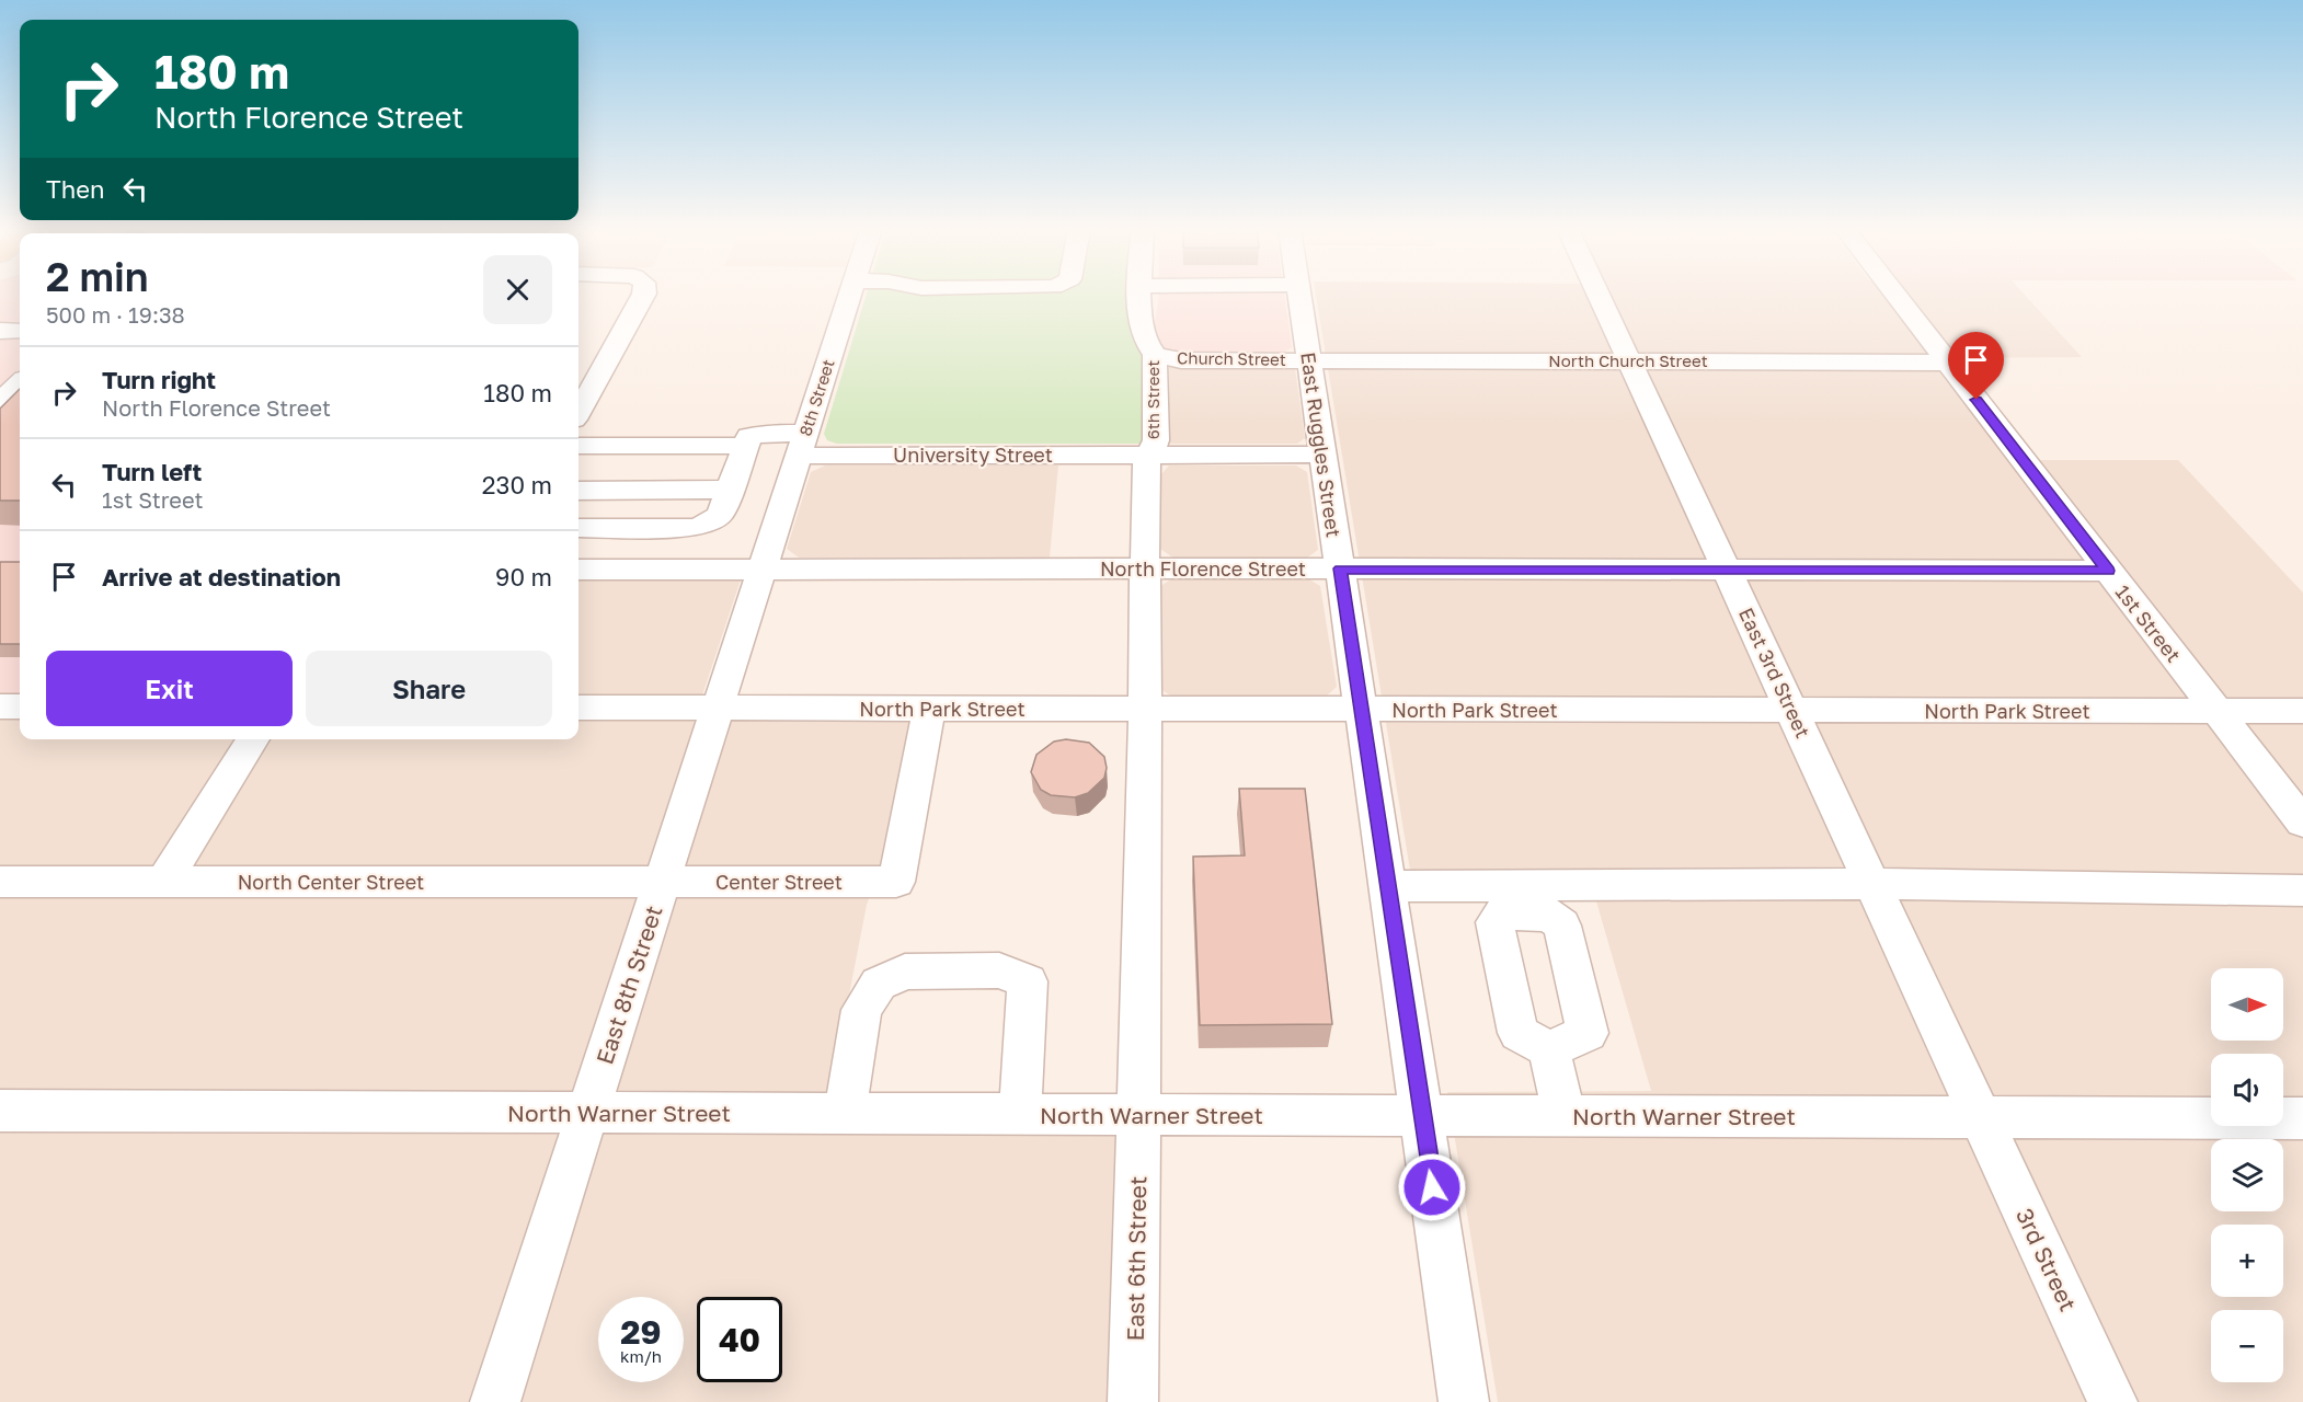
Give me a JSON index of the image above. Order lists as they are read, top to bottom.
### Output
{
  "streets": {
    "street": [
      "Church Street",
      "North Church Street",
      "8th Street",
      "6th Street",
      "East Ruggles Street",
      "University Street",
      "North Florence Street",
      "1st Street",
      "East 3rd Street",
      "North Park Street",
      "North Center Street",
      "Center Street",
      "East 8th Street",
      "North Warner Street",
      "East 6th Street",
      "3rd Street"
    ]
  },
  "crossings": [
    ["Church Street", "North Church Street"],
    ["Church Street", "6th Street"],
    ["Church Street", "East Ruggles Street"],
    ["North Church Street", "East Ruggles Street"],
    ["North Church Street", "1st Street"],
    ["North Church Street", "East 3rd Street"],
    ["8th Street", "University Street"],
    ["8th Street", "North Florence Street"],
    ["8th Street", "East 8th Street"],
    ["6th Street", "University Street"],
    ["East Ruggles Street", "University Street"],
    ["East Ruggles Street", "North Florence Street"],
    ["East Ruggles Street", "North Park Street"],
    ["East Ruggles Street", "North Warner Street"],
    ["North Florence Street", "1st Street"],
    ["North Florence Street", "East 3rd Street"],
    ["North Florence Street", "East 8th Street"],
    ["1st Street", "North Park Street"],
    ["East 3rd Street", "North Park Street"],
    ["East 3rd Street", "North Warner Street"],
    ["East 3rd Street", "3rd Street"],
    ["North Park Street", "Center Street"],
    ["North Park Street", "East 8th Street"],
    ["North Park Street", "East 6th Street"],
    ["North Center Street", "Center Street"],
    ["North Center Street", "East 8th Street"],
    ["Center Street", "East 8th Street"],
    ["East 8th Street", "North Warner Street"],
    ["North Warner Street", "East 6th Street"],
    ["North Warner Street", "3rd Street"]
  ],
  "north": "right",
  "page": {
    "turn": ["180 m", "North Florence Street"],
    "then": "Then",
    "heading": ["2 min", "500 m · 19:38"],
    "list": [
      {
        "name": "Turn right",
        "note": "North Florence Street",
        "value": "180 m"
      },
      {
        "name": "Turn left",
        "note": "1st Street",
        "value": "230 m"
      },
      {
        "name": "Arrive at destination",
        "value": "90 m"
      }
    ],
    "buttons": ["Exit", "Share"],
    "map_buttons": ["+", "−"],
    "speed": "29 km/h",
    "limit": "40"
  }
}
